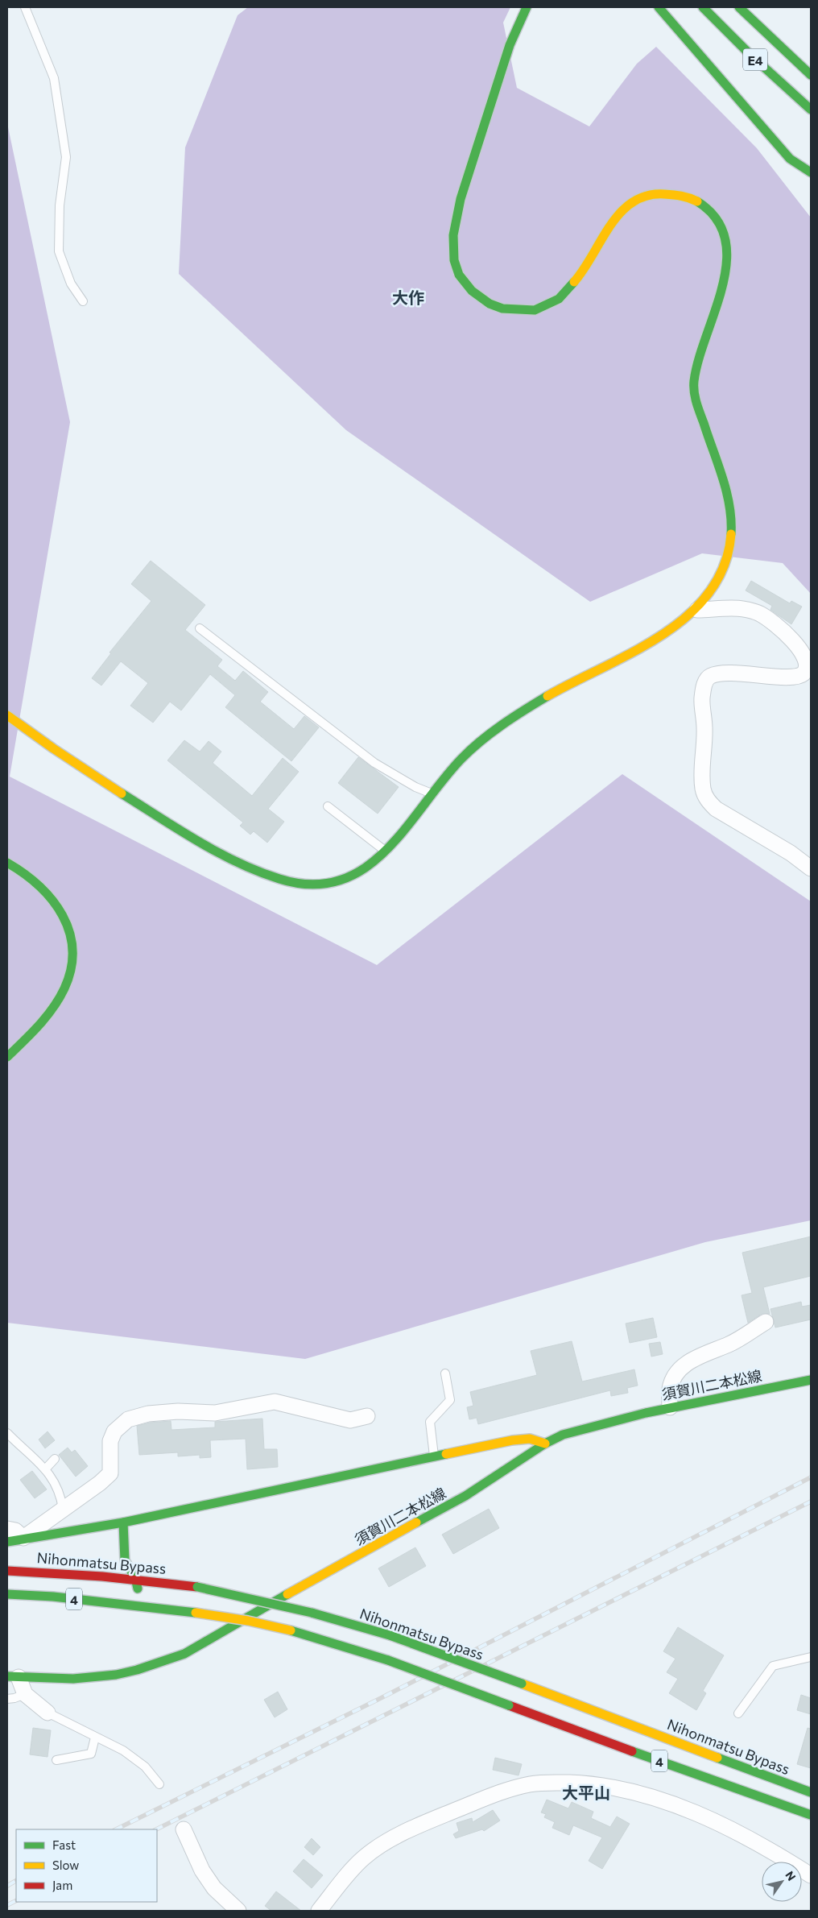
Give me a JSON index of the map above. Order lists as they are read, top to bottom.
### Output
{
  "streets": {
    "main road": [
      "E4",
      "須賀川二本松線",
      "Nihonmatsu Bypass",
      "4"
    ]
  },
  "districts": ["大作", "大平山"],
  "legend": ["Fast", "Slow", "Jam"],
  "north": "top right"
}
